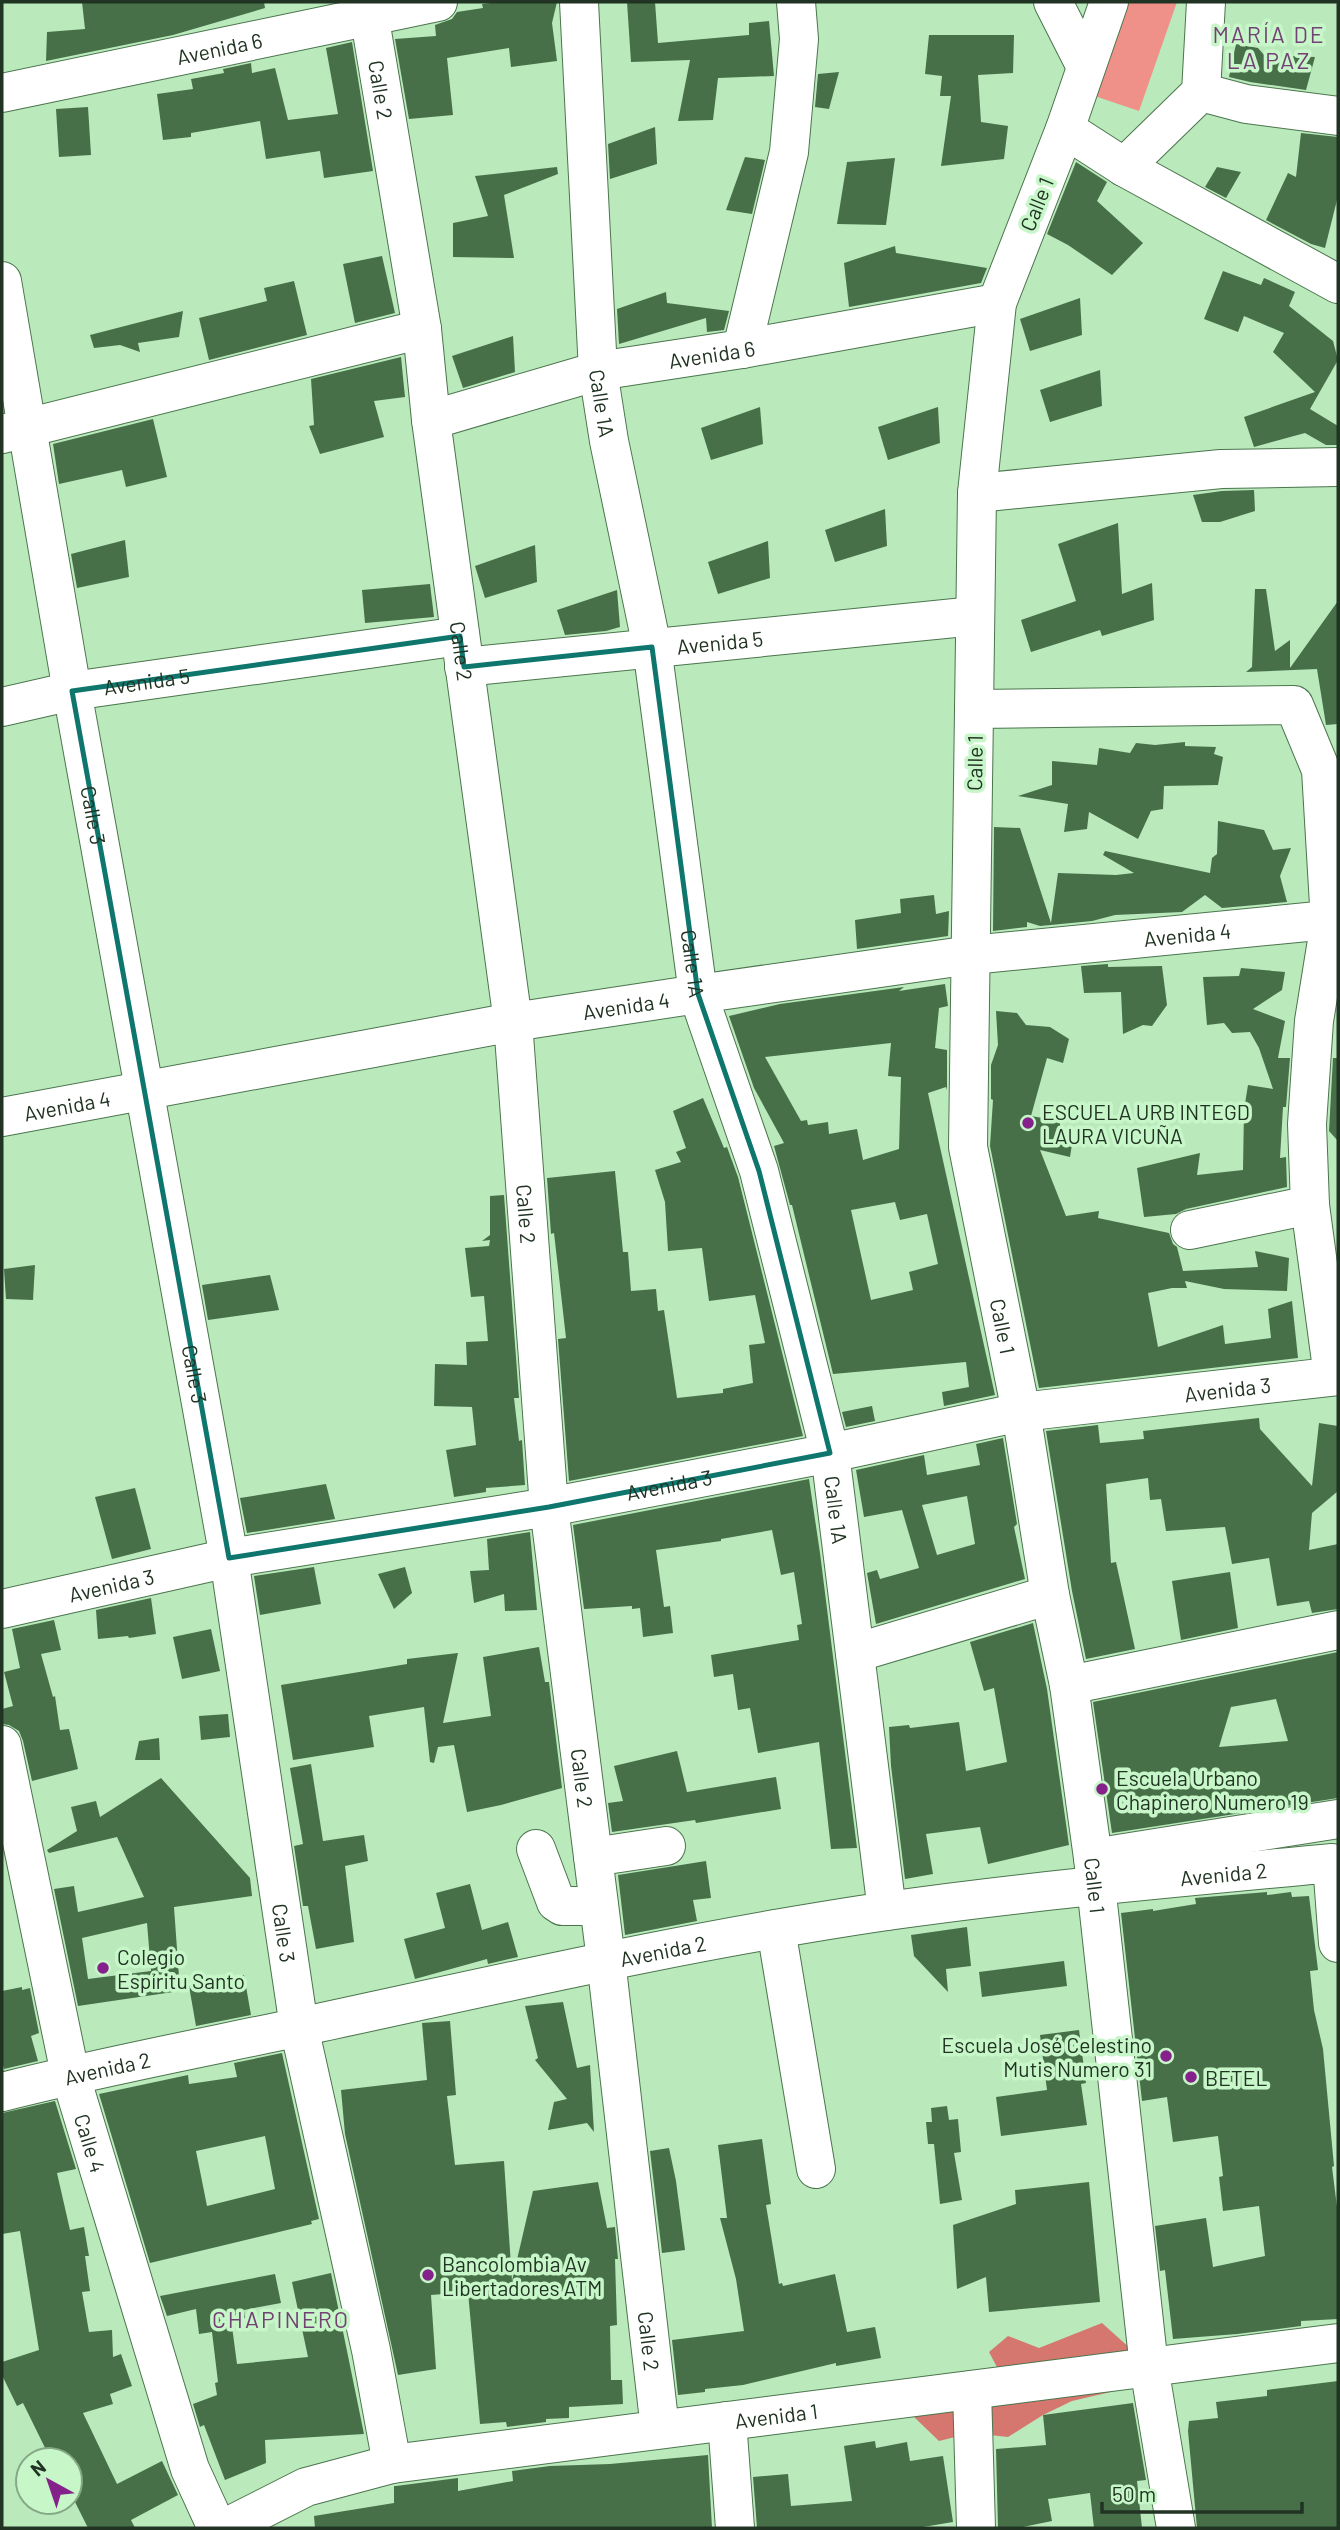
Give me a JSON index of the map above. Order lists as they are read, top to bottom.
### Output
{
  "streets": {
    "street": [
      "Avenida 6",
      "Calle 2",
      "Calle 1",
      "Calle 1A",
      "Avenida 5",
      "Calle 3",
      "Avenida 4",
      "Avenida 3",
      "Avenida 2",
      "Calle 4",
      "Avenida 1"
    ]
  },
  "crossings": [
    ["Avenida 6", "Calle 2"],
    ["Avenida 6", "Calle 1"],
    ["Avenida 6", "Calle 1A"],
    ["Calle 2", "Avenida 5"],
    ["Calle 2", "Avenida 4"],
    ["Calle 2", "Avenida 3"],
    ["Calle 2", "Avenida 2"],
    ["Calle 2", "Avenida 1"],
    ["Calle 1", "Avenida 5"],
    ["Calle 1", "Avenida 4"],
    ["Calle 1", "Avenida 3"],
    ["Calle 1", "Avenida 2"],
    ["Calle 1", "Avenida 1"],
    ["Calle 1A", "Avenida 5"],
    ["Calle 1A", "Avenida 4"],
    ["Calle 1A", "Avenida 3"],
    ["Calle 1A", "Avenida 2"],
    ["Avenida 5", "Calle 3"],
    ["Calle 3", "Avenida 4"],
    ["Calle 3", "Avenida 3"],
    ["Calle 3", "Avenida 2"],
    ["Calle 3", "Avenida 1"],
    ["Avenida 2", "Calle 4"]
  ],
  "districts": ["MARÍA DE LA PAZ", "CHAPINERO"],
  "places": [
    "ESCUELA URB INTEGD LAURA VICUÑA",
    "Escuela Urbano Chapinero Numero 19",
    "Colegio Espíritu Santo",
    "Escuela José Celestino Mutis Numero 31",
    "BETEL",
    "Bancolombia Av Libertadores ATM"
  ],
  "scale_bar": "50 m",
  "north": "top left"
}
